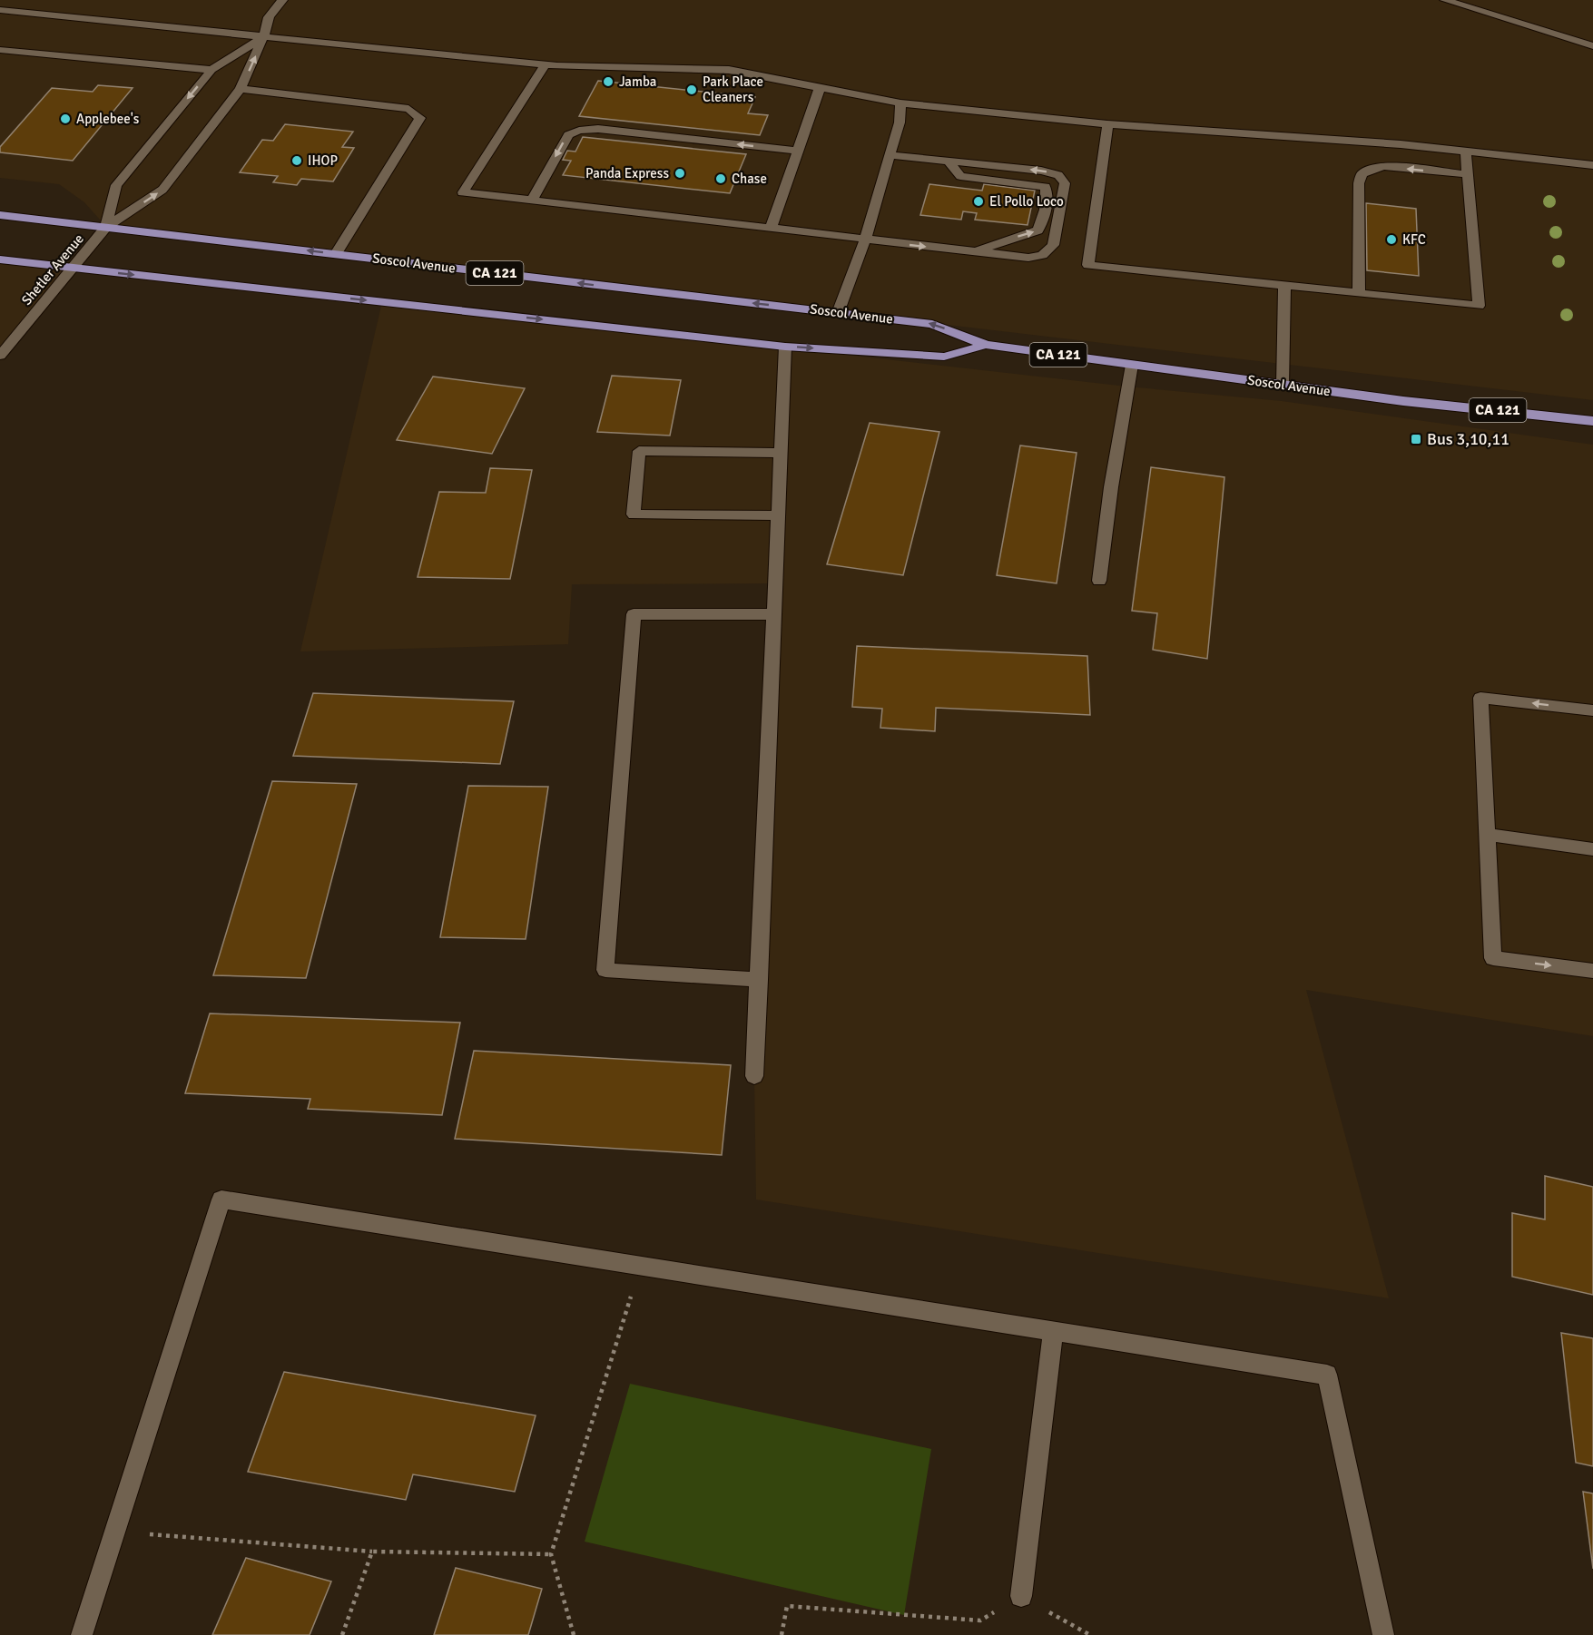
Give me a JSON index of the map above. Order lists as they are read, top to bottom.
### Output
{
  "streets": {
    "main road": ["Soscol Avenue", "CA 121"],
    "street": ["Shetler Avenue"]
  },
  "crossings": [
    ["Soscol Avenue", "Shetler Avenue"]
  ],
  "places": {
    "other": [
      "Jamba",
      "Park Place Cleaners",
      "Applebee's",
      "IHOP",
      "Panda Express",
      "Chase",
      "El Pollo Loco",
      "KFC"
    ],
    "transit": ["Bus 3,10,11"]
  }
}
